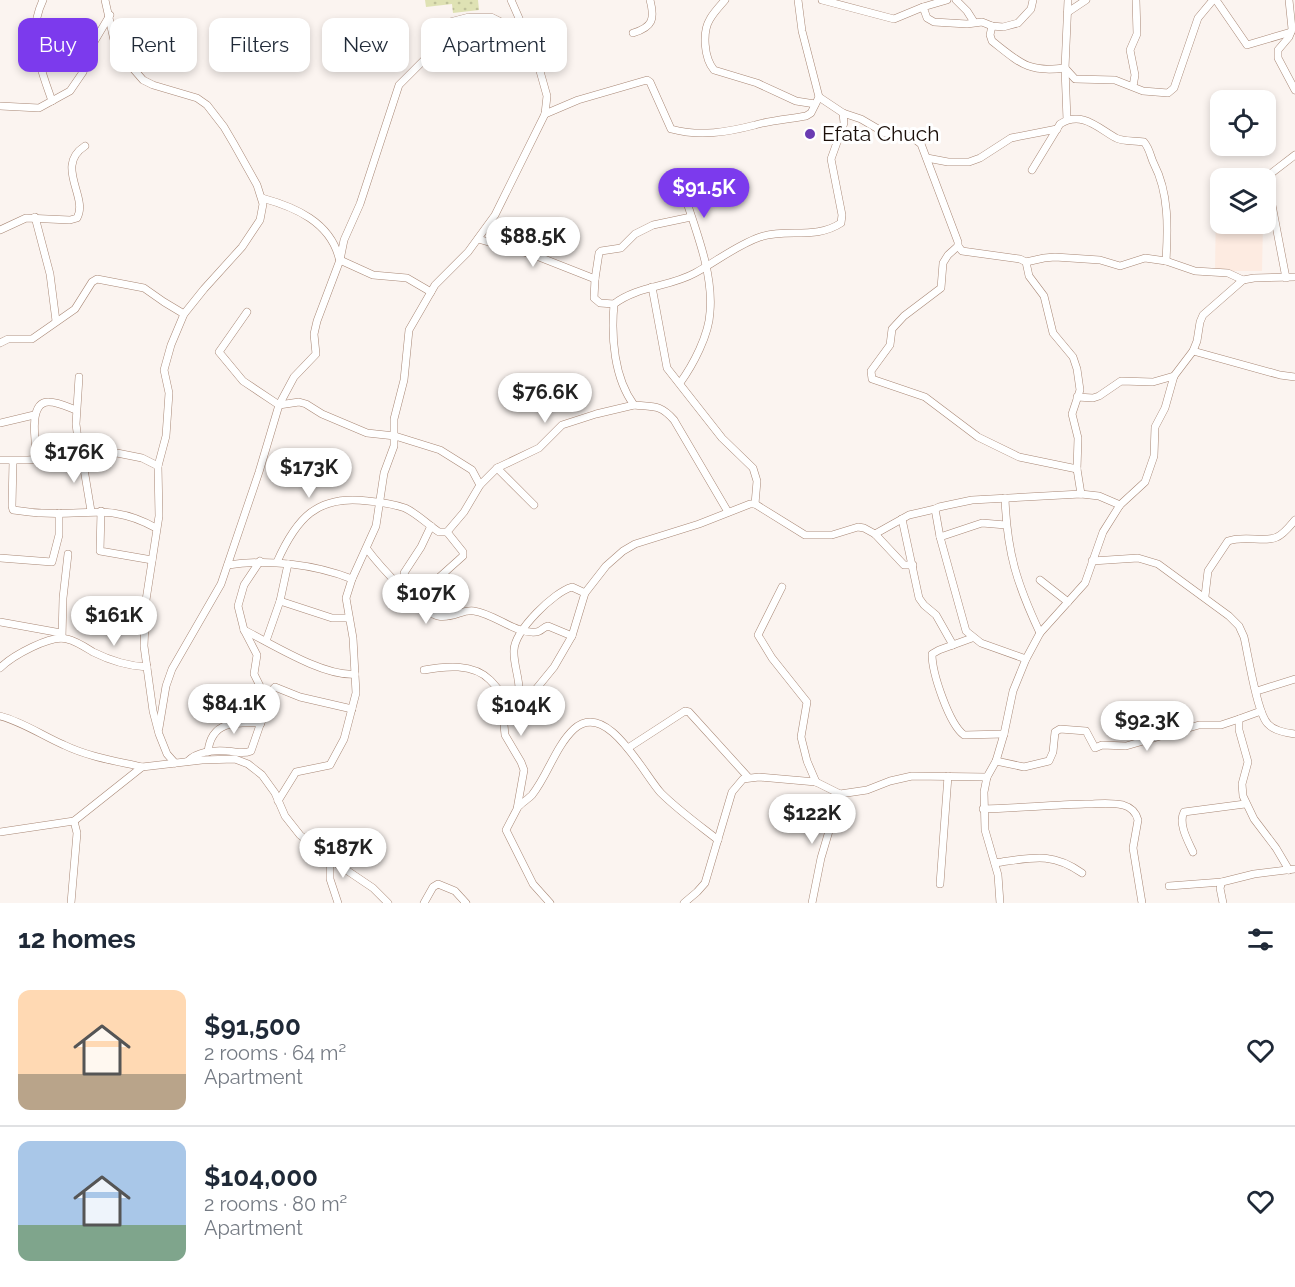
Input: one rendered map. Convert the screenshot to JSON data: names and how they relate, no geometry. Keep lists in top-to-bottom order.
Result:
{
  "places": ["Efata Chuch"],
  "page": {
    "chip": [
      "Buy",
      "Rent",
      "Filters",
      "New",
      "Apartment"
    ],
    "price": [
      "$91.5K",
      "$88.5K",
      "$76.6K",
      "$176K",
      "$173K",
      "$107K",
      "$161K",
      "$84.1K",
      "$104K",
      "$92.3K",
      "$122K",
      "$187K"
    ],
    "heading": "12 homes",
    "list": [
      {
        "name": "$91,500",
        "note": "2 rooms · 64 m² · Apartment"
      },
      {
        "name": "$104,000",
        "note": "2 rooms · 80 m² · Apartment"
      }
    ]
  }
}
